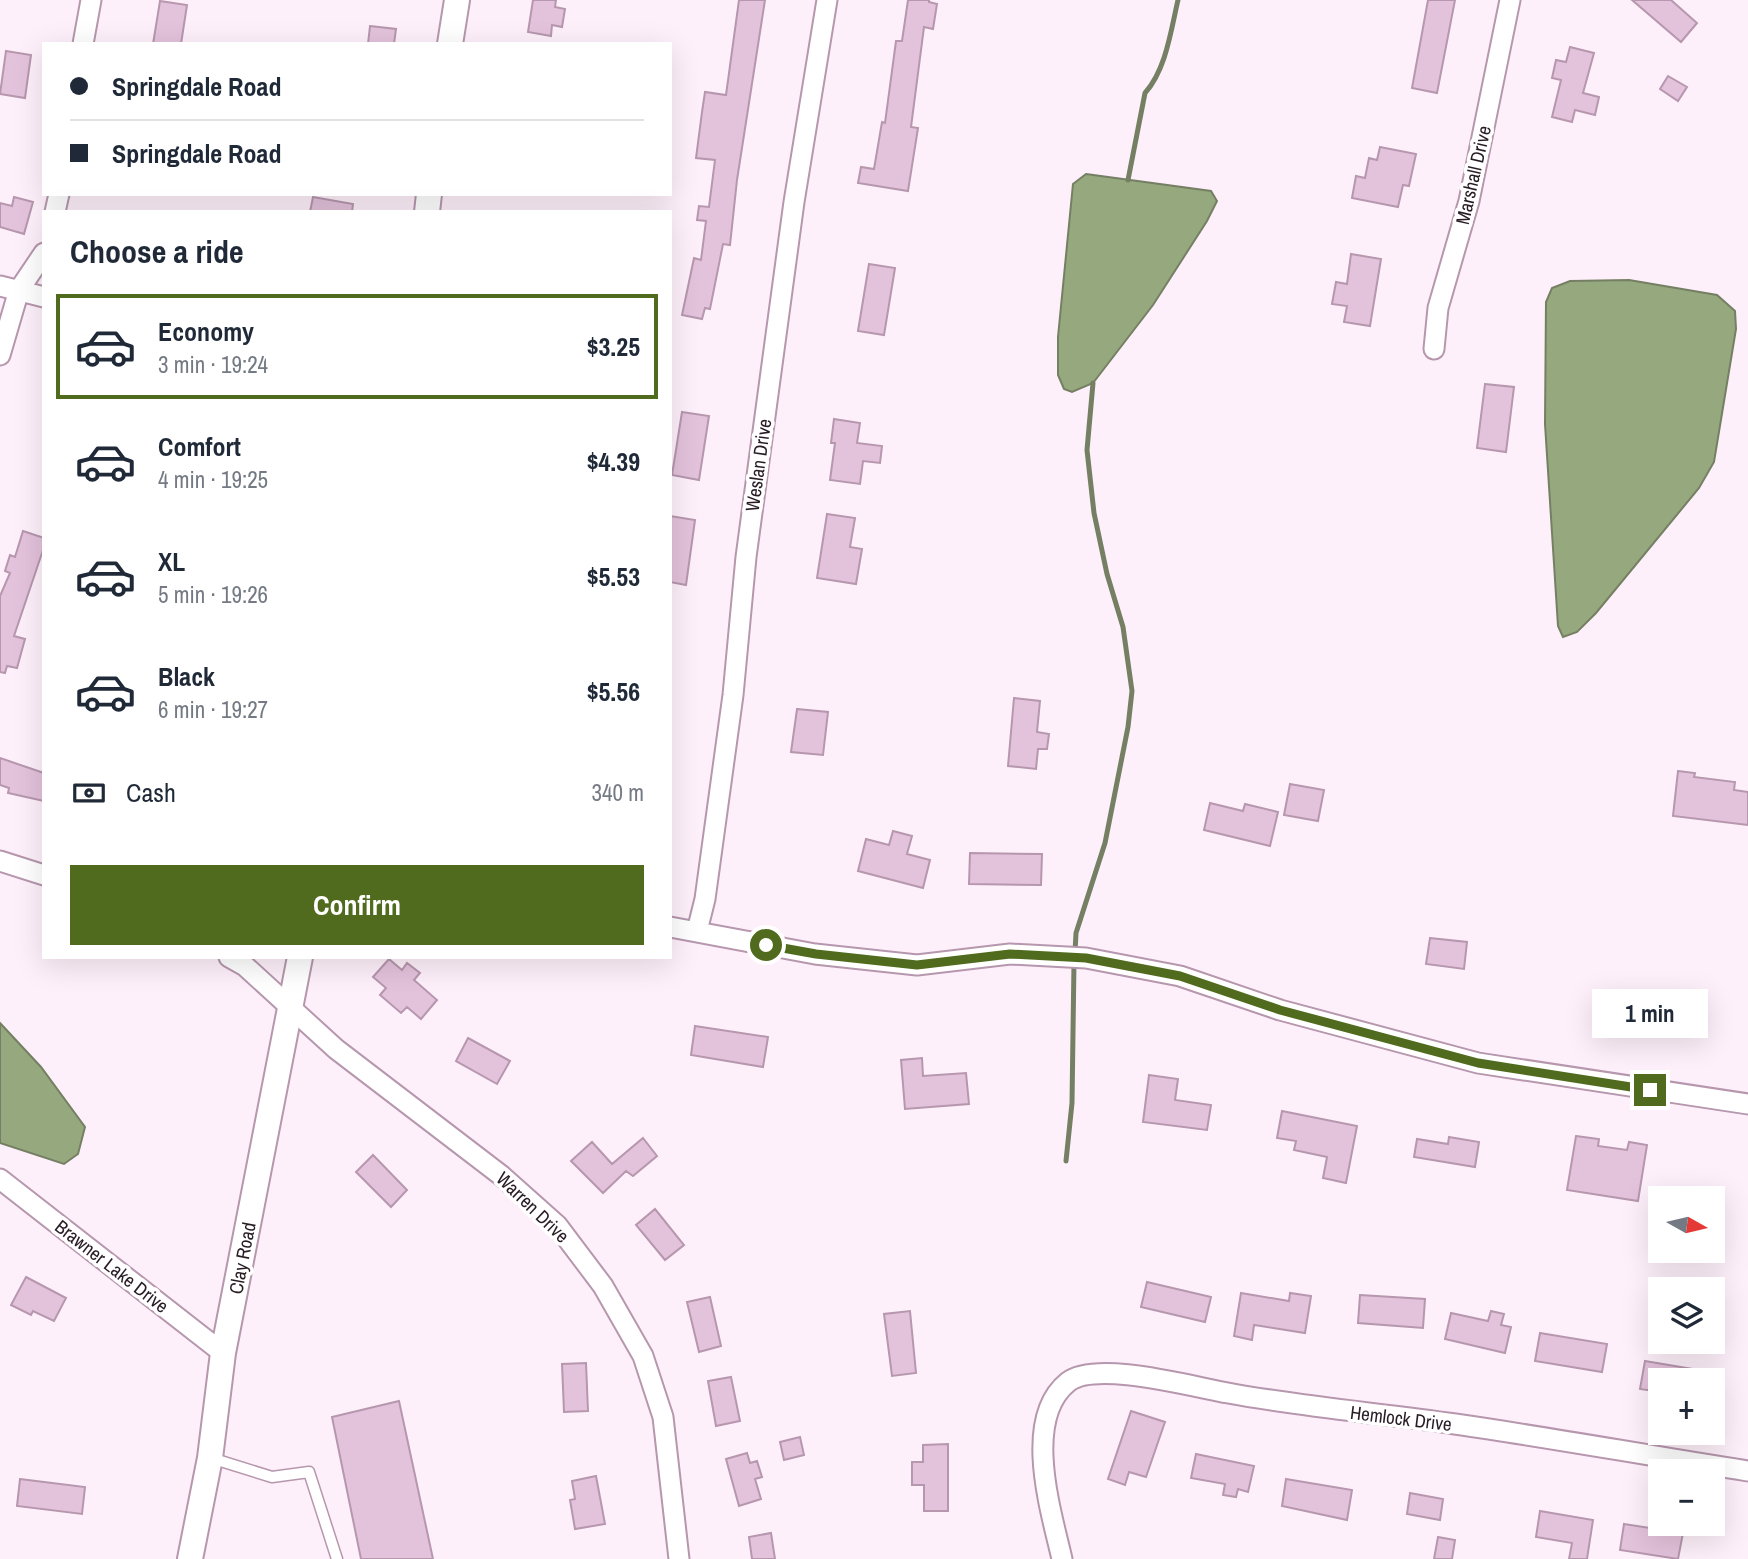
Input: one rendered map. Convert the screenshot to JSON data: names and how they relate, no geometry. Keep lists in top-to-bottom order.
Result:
{
  "streets": {
    "street": [
      "Marshall Drive",
      "Weslan Drive",
      "Warren Drive",
      "Clay Road",
      "Brawner Lake Drive",
      "Hemlock Drive"
    ]
  },
  "crossings": [
    ["Warren Drive", "Clay Road"],
    ["Clay Road", "Brawner Lake Drive"]
  ],
  "north": "right",
  "page": {
    "banner": ["Springdale Road", "Springdale Road"],
    "heading": "Choose a ride",
    "list": [
      {
        "name": "Economy",
        "note": "3 min · 19:24",
        "value": "$3.25"
      },
      {
        "name": "Comfort",
        "note": "4 min · 19:25",
        "value": "$4.39"
      },
      {
        "name": "XL",
        "note": "5 min · 19:26",
        "value": "$5.53"
      },
      {
        "name": "Black",
        "note": "6 min · 19:27",
        "value": "$5.56"
      }
    ],
    "pay": ["Cash", "340 m"],
    "buttons": "Confirm",
    "bubble": "1 min",
    "map_buttons": ["+", "−"]
  }
}
